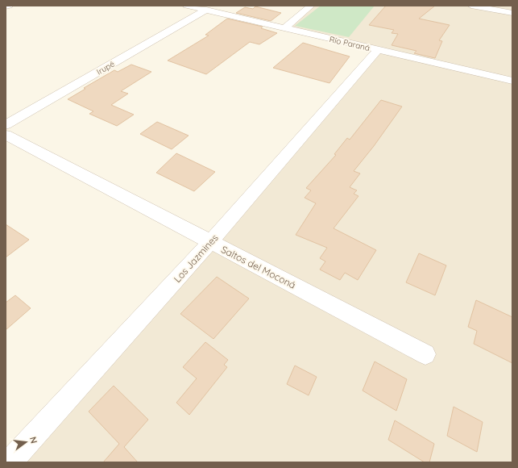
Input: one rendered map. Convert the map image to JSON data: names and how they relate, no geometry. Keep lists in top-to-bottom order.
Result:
{
  "streets": {
    "street": [
      "Río Paraná",
      "Irupé",
      "Los Jazmines",
      "Saltos del Moconá"
    ]
  },
  "crossings": [
    ["Río Paraná", "Irupé"],
    ["Río Paraná", "Los Jazmines"],
    ["Los Jazmines", "Saltos del Moconá"]
  ],
  "north": "right"
}
